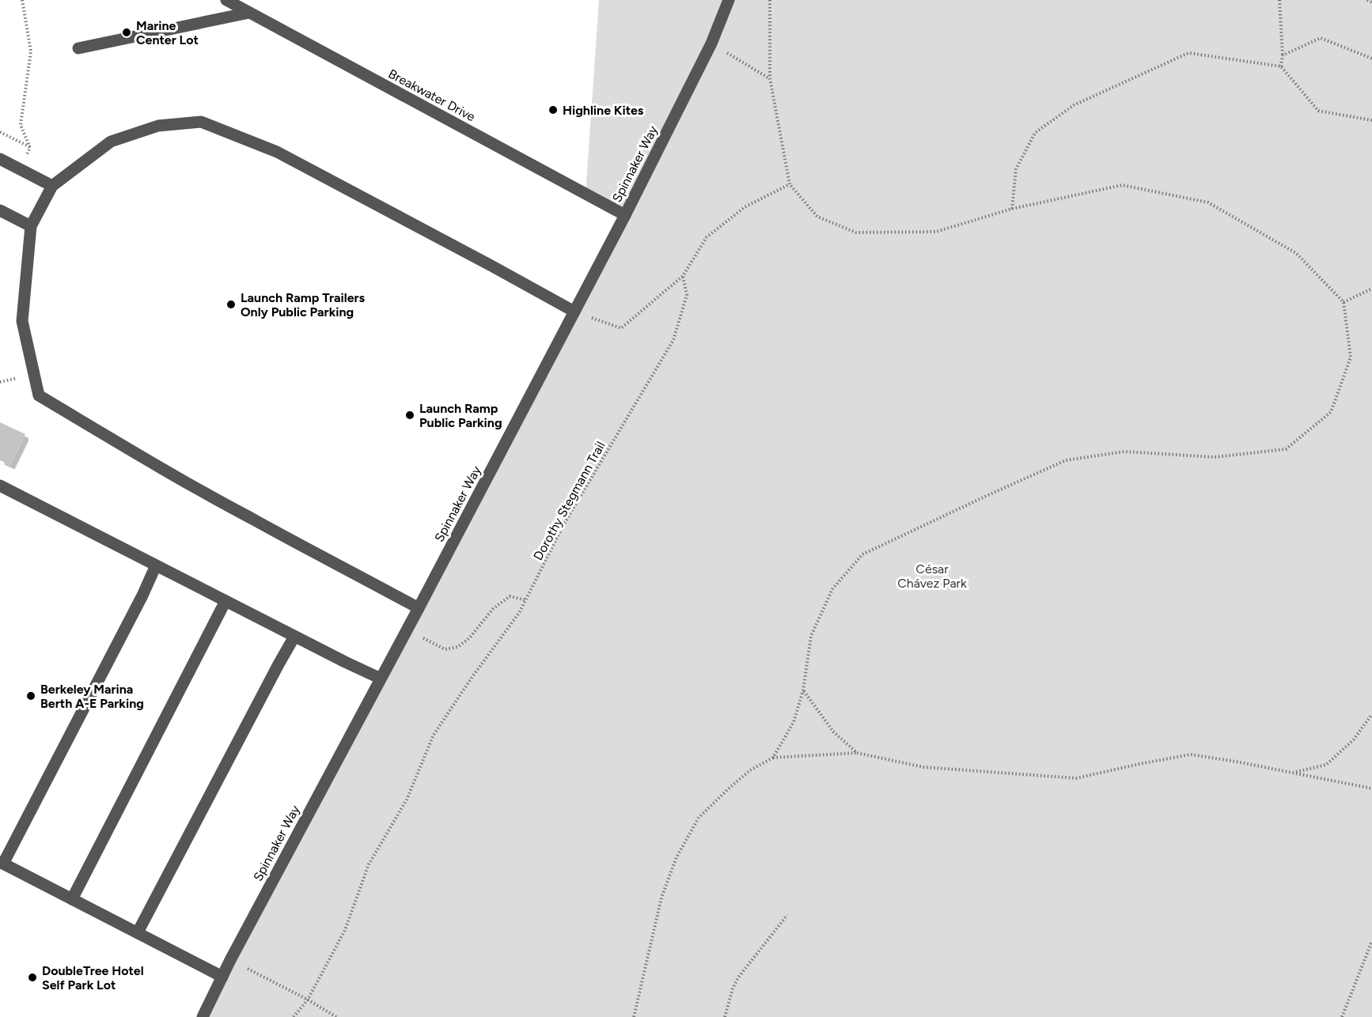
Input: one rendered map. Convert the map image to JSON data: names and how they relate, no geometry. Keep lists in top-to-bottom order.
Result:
{
  "streets": {
    "street": ["Breakwater Drive", "Spinnaker Way"],
    "path": ["Dorothy Stegmann Trail"]
  },
  "crossings": [
    ["Breakwater Drive", "Spinnaker Way"]
  ],
  "parks": ["César Chávez Park"],
  "places": [
    "Marine Center Lot",
    "Highline Kites",
    "Launch Ramp Trailers Only Public Parking",
    "Launch Ramp Public Parking",
    "Berkeley Marina Berth A-E Parking",
    "DoubleTree Hotel Self Park Lot"
  ]
}
